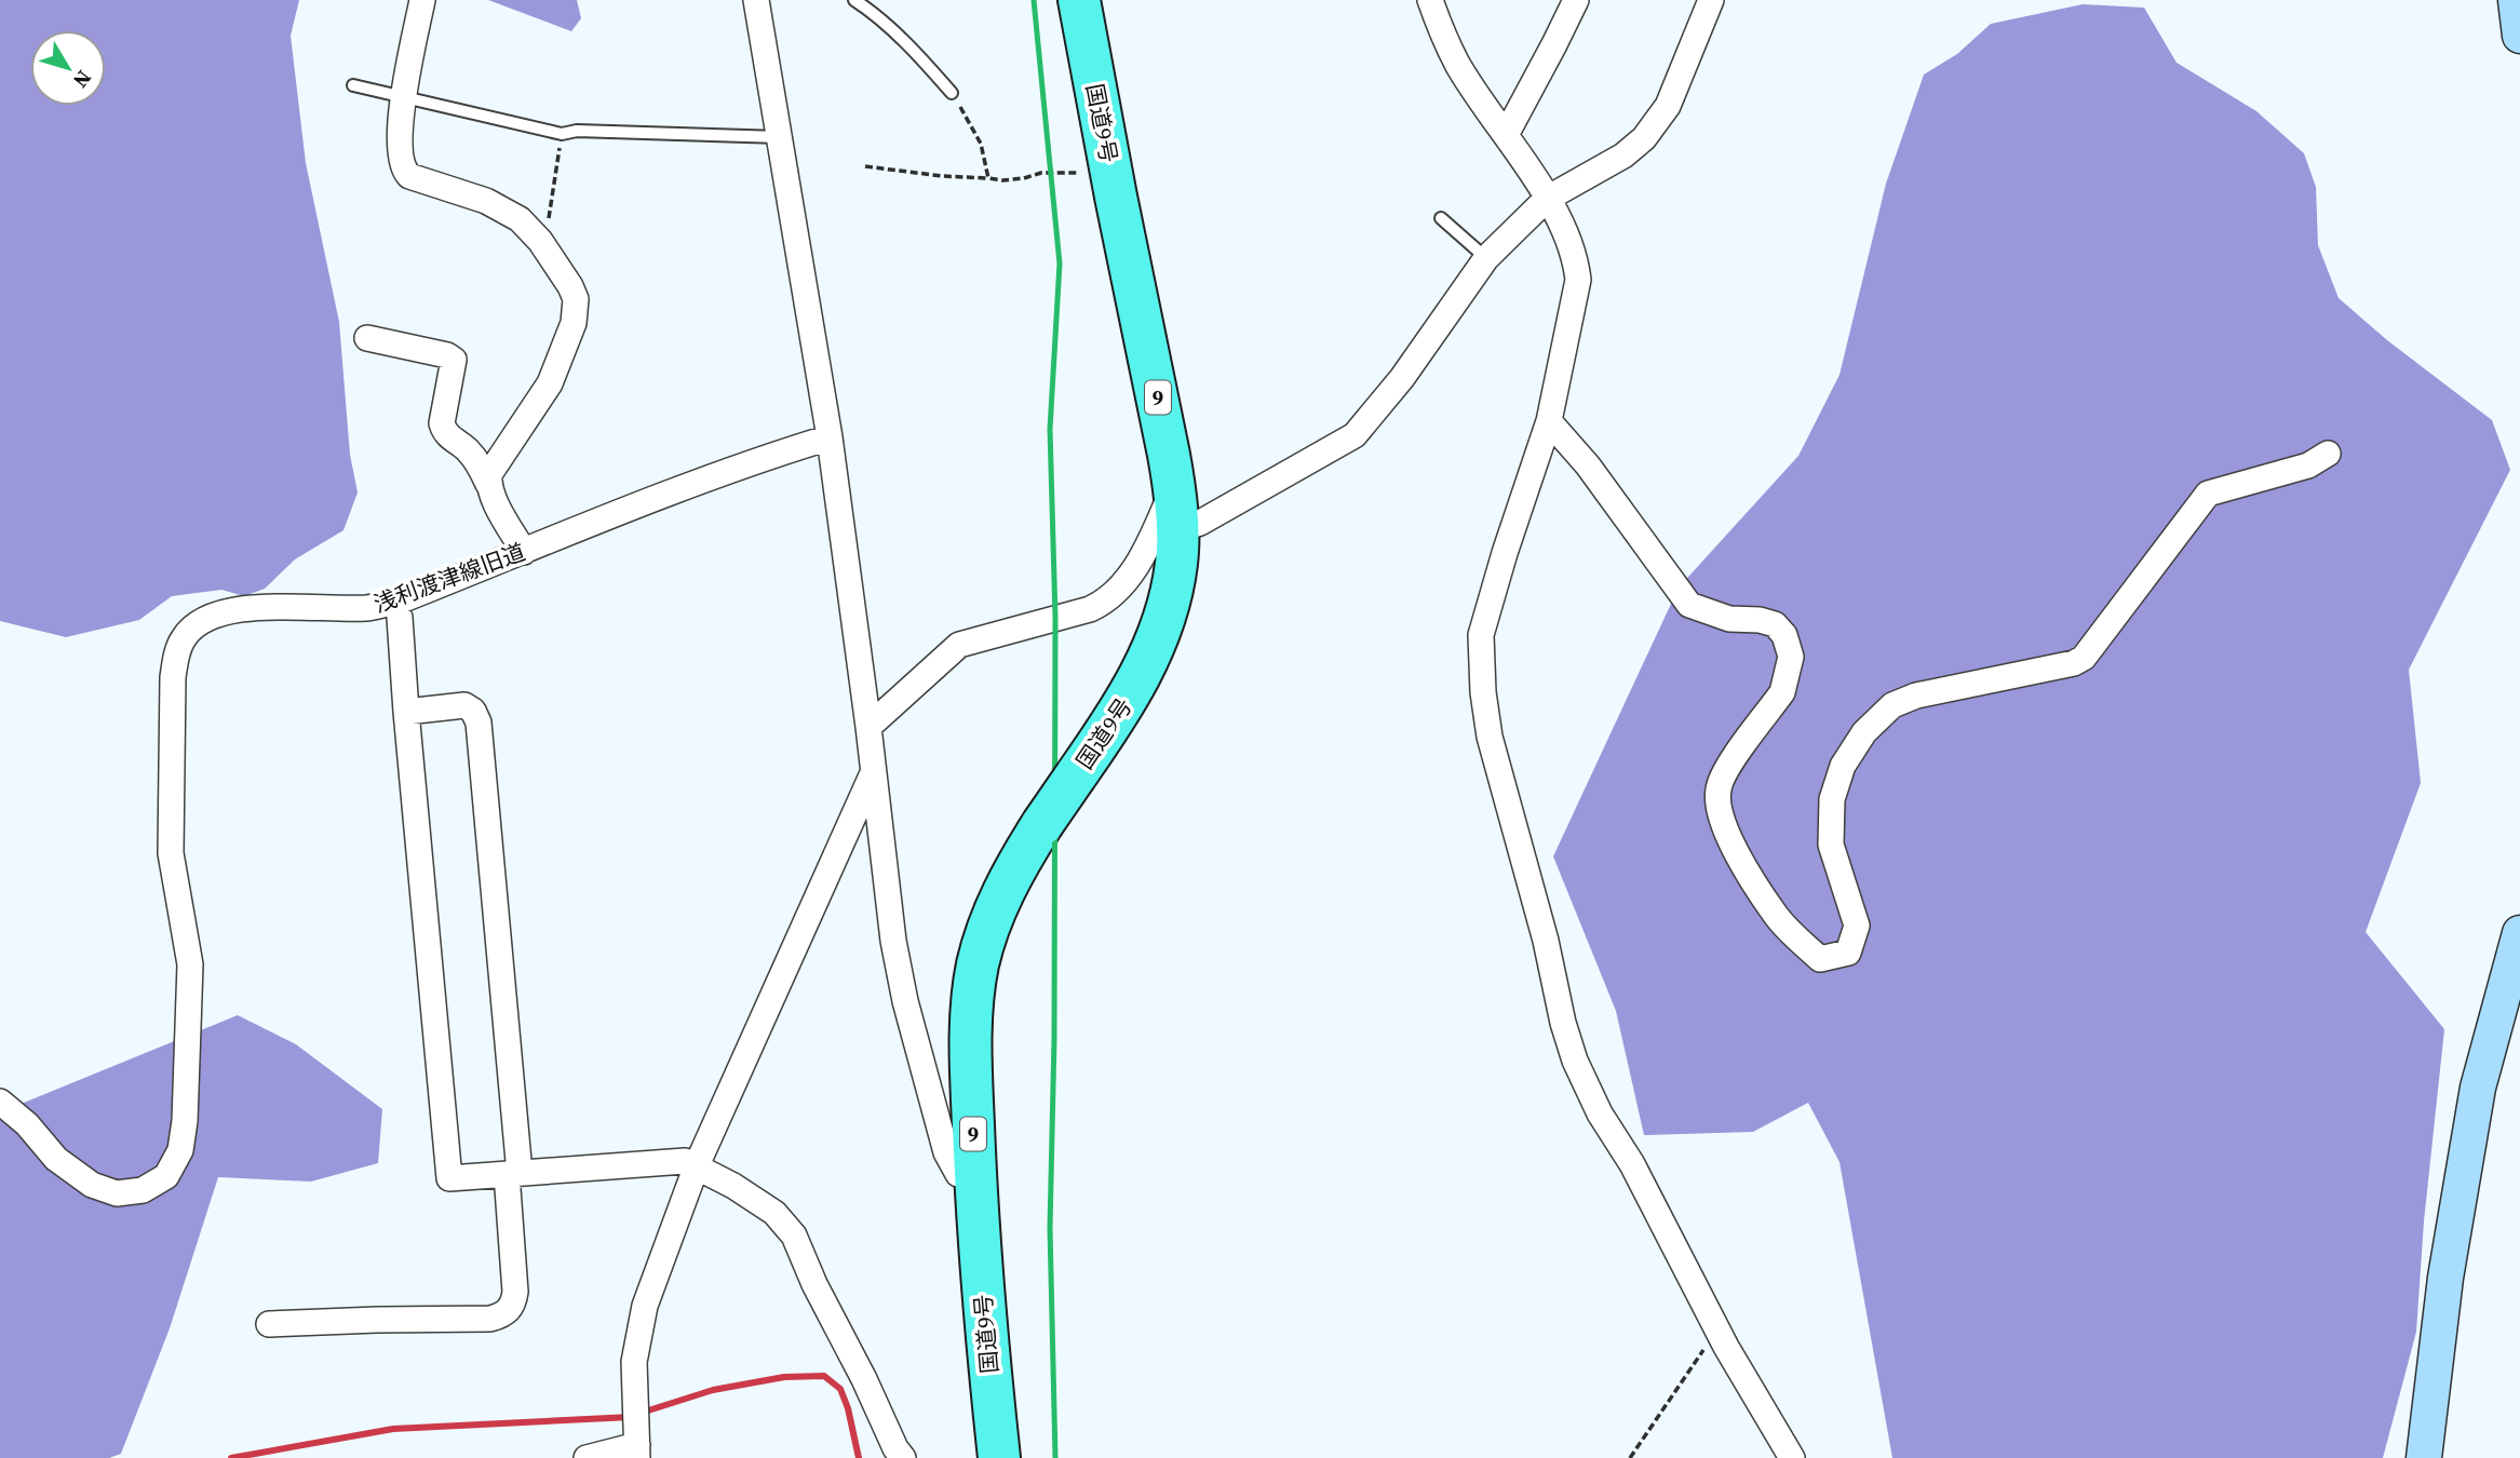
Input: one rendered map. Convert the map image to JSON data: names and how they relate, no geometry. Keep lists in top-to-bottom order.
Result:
{
  "streets": {
    "highway": ["国道9号", "9"],
    "street": ["浅利渡津線旧道"]
  },
  "north": "bottom right"
}
